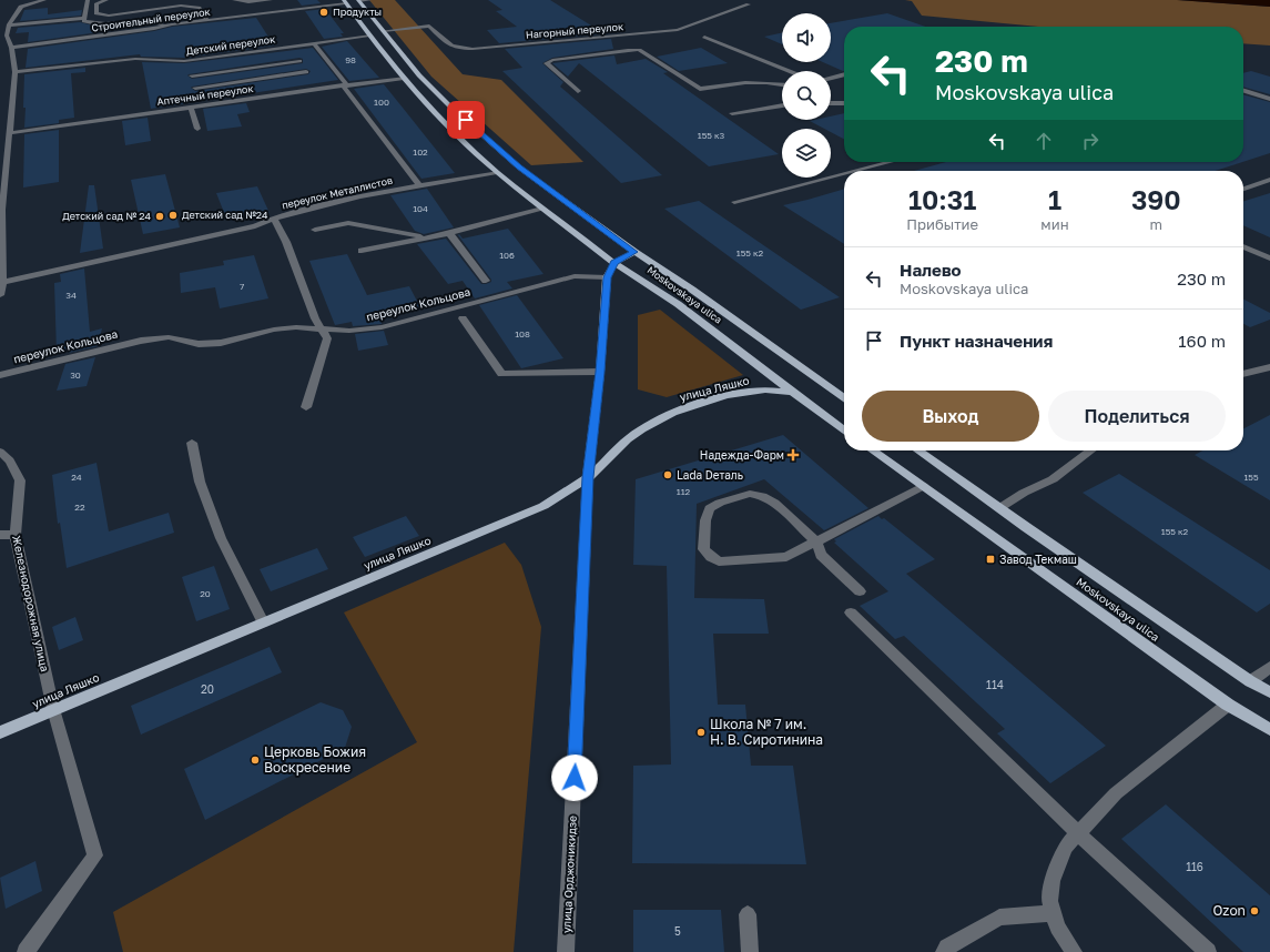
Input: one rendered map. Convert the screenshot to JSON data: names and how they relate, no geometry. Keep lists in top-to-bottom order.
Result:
{
  "streets": {
    "main road": ["Moskovskaya ulica", "улица Ляшко", "улица Орджоникидзе"],
    "street": [
      "Строительный переулок",
      "Нагорный переулок",
      "Детский переулок",
      "Аптечный переулок",
      "переулок Металлистов",
      "переулок Кольцова",
      "Железнодорожная улица"
    ]
  },
  "crossings": [
    ["Строительный переулок", "Moskovskaya ulica"],
    ["Нагорный переулок", "Moskovskaya ulica"],
    ["Детский переулок", "Moskovskaya ulica"],
    ["Аптечный переулок", "Moskovskaya ulica"],
    ["переулок Металлистов", "Moskovskaya ulica"],
    ["Moskovskaya ulica", "улица Ляшко"],
    ["Moskovskaya ulica", "улица Орджоникидзе"],
    ["переулок Кольцова", "улица Орджоникидзе"],
    ["улица Ляшко", "Железнодорожная улица"],
    ["улица Ляшко", "улица Орджоникидзе"]
  ],
  "places": {
    "other": [
      "Продукты",
      "Детский сад №24",
      "Детский сад № 24",
      "Lada Dеталь",
      "Школа № 7 им. Н. В. Сиротинина",
      "Церковь Божия Воскресение",
      "Ozon"
    ],
    "health": ["Надежда-Фарм"],
    "transit": ["Завод Текмаш"]
  },
  "house_numbers": [
    "98",
    "100",
    "155 к3",
    "102",
    "104",
    "155 к2",
    "106",
    "7",
    "34",
    "108",
    "30",
    "24",
    "155",
    "112",
    "22",
    "155 к2",
    "20",
    "114",
    "20",
    "116",
    "5"
  ],
  "page": {
    "turn": ["230 m", "Moskovskaya ulica"],
    "eta": [
      "10:31",
      "Прибытие",
      "1",
      "мин",
      "390",
      "m"
    ],
    "list": [
      {
        "name": "Налево",
        "note": "Moskovskaya ulica",
        "value": "230 m"
      },
      {
        "name": "Пункт назначения",
        "value": "160 m"
      }
    ],
    "buttons": ["Выход", "Поделиться"]
  }
}
